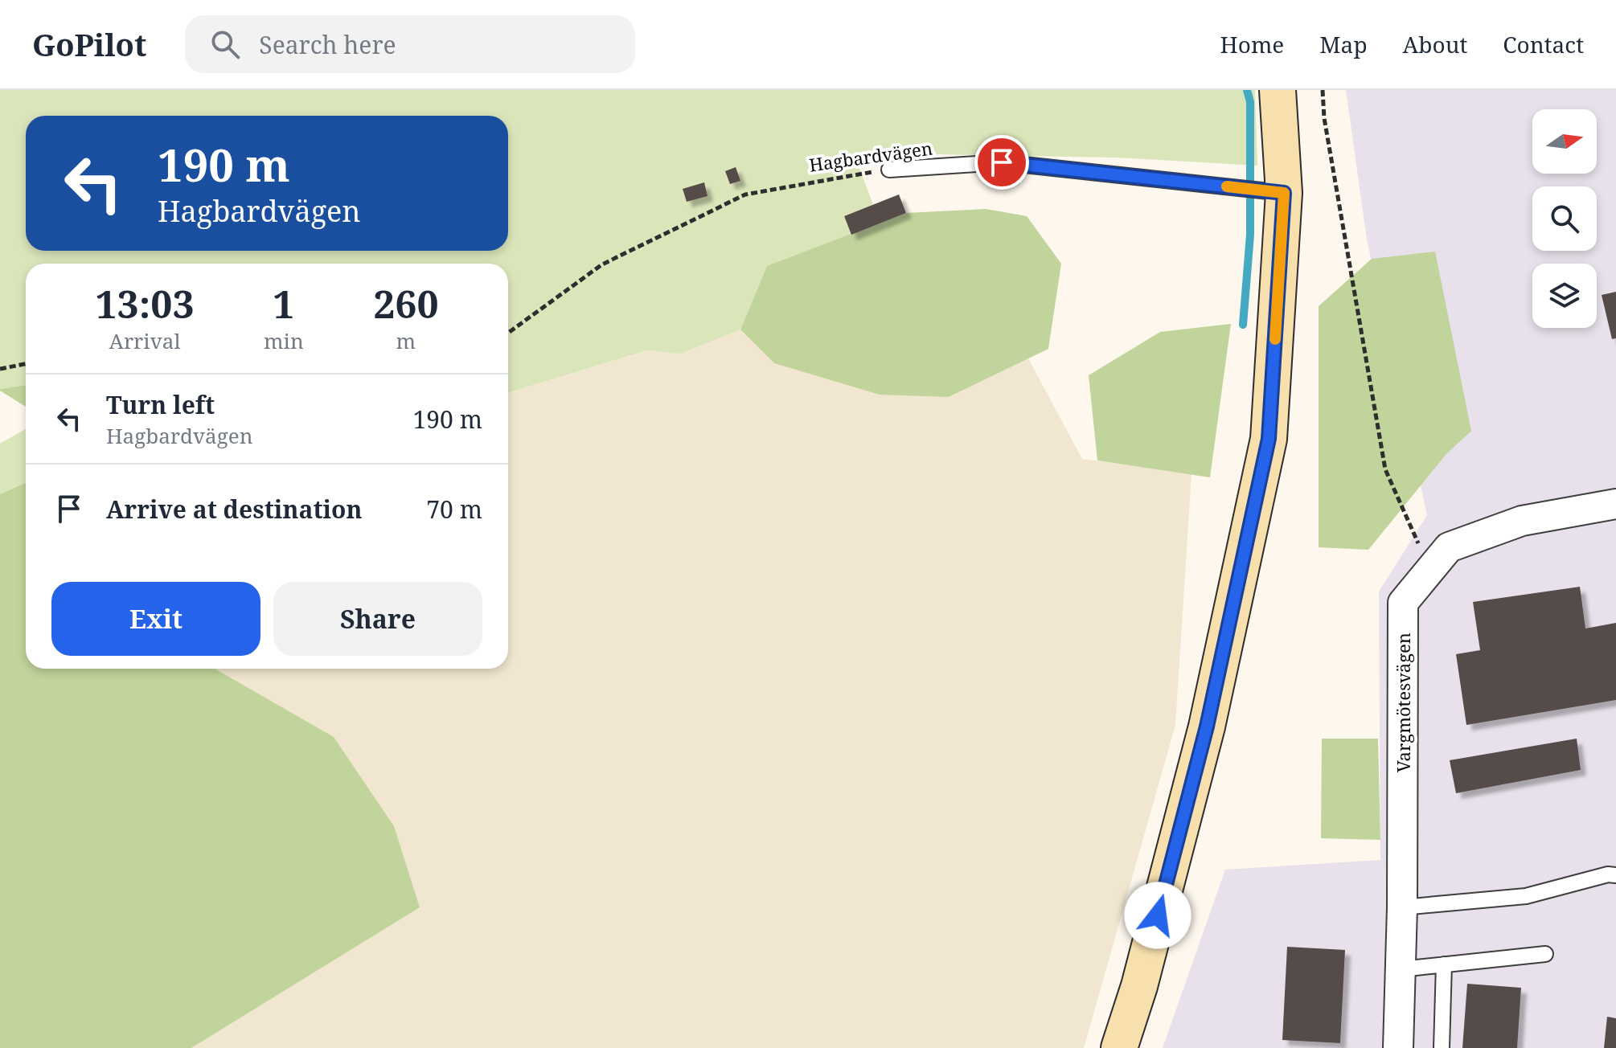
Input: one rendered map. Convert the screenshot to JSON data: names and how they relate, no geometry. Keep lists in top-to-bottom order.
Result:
{
  "streets": {
    "street": ["Vargmötesvägen"],
    "lane": ["Hagbardvägen"]
  },
  "north": "right",
  "page": {
    "header": "GoPilot",
    "search": "Search here",
    "nav": [
      "Home",
      "Map",
      "About",
      "Contact"
    ],
    "turn": ["190 m", "Hagbardvägen"],
    "eta": [
      "13:03",
      "Arrival",
      "1",
      "min",
      "260",
      "m"
    ],
    "list": [
      {
        "name": "Turn left",
        "note": "Hagbardvägen",
        "value": "190 m"
      },
      {
        "name": "Arrive at destination",
        "value": "70 m"
      }
    ],
    "buttons": ["Exit", "Share"]
  }
}
